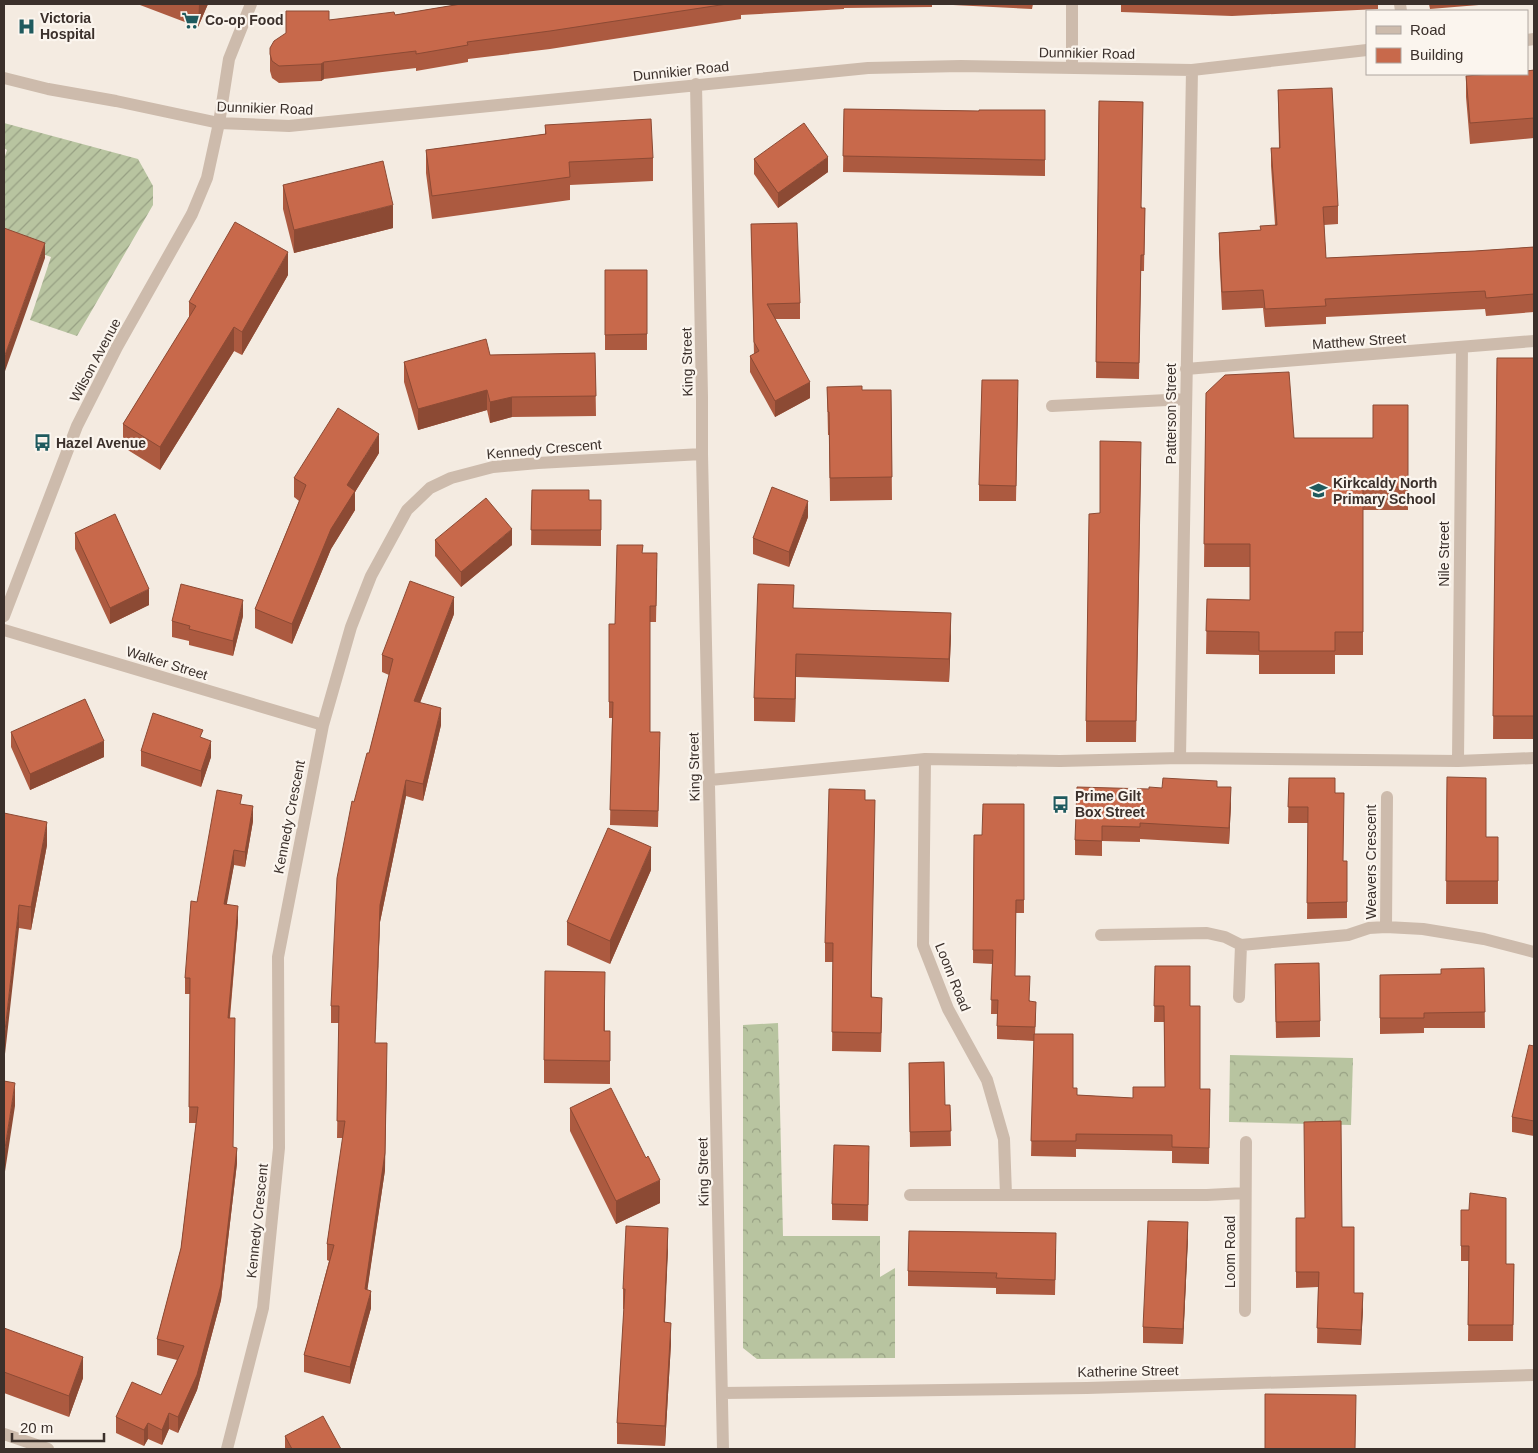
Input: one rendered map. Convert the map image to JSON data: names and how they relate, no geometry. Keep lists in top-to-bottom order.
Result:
{
  "streets": {
    "street": [
      "Dunnikier Road",
      "Matthew Street",
      "Wilson Avenue",
      "King Street",
      "Patterson Street",
      "Kennedy Crescent",
      "Nile Street",
      "Walker Street",
      "Weavers Crescent",
      "Loom Road",
      "Katherine Street"
    ]
  },
  "crossings": [
    ["Dunnikier Road", "Wilson Avenue"],
    ["Dunnikier Road", "King Street"],
    ["Dunnikier Road", "Patterson Street"],
    ["Matthew Street", "Patterson Street"],
    ["Matthew Street", "Nile Street"],
    ["King Street", "Kennedy Crescent"],
    ["King Street", "Katherine Street"],
    ["Kennedy Crescent", "Walker Street"]
  ],
  "places": {
    "supermarket": ["Co-op Food"],
    "hospital": ["Victoria Hospital"],
    "bus stop": ["Hazel Avenue", "Prime Gilt Box Street"],
    "school or university": ["Kirkcaldy North Primary School"]
  },
  "legend": ["Road", "Building"],
  "scale_bar": "20 m"
}
